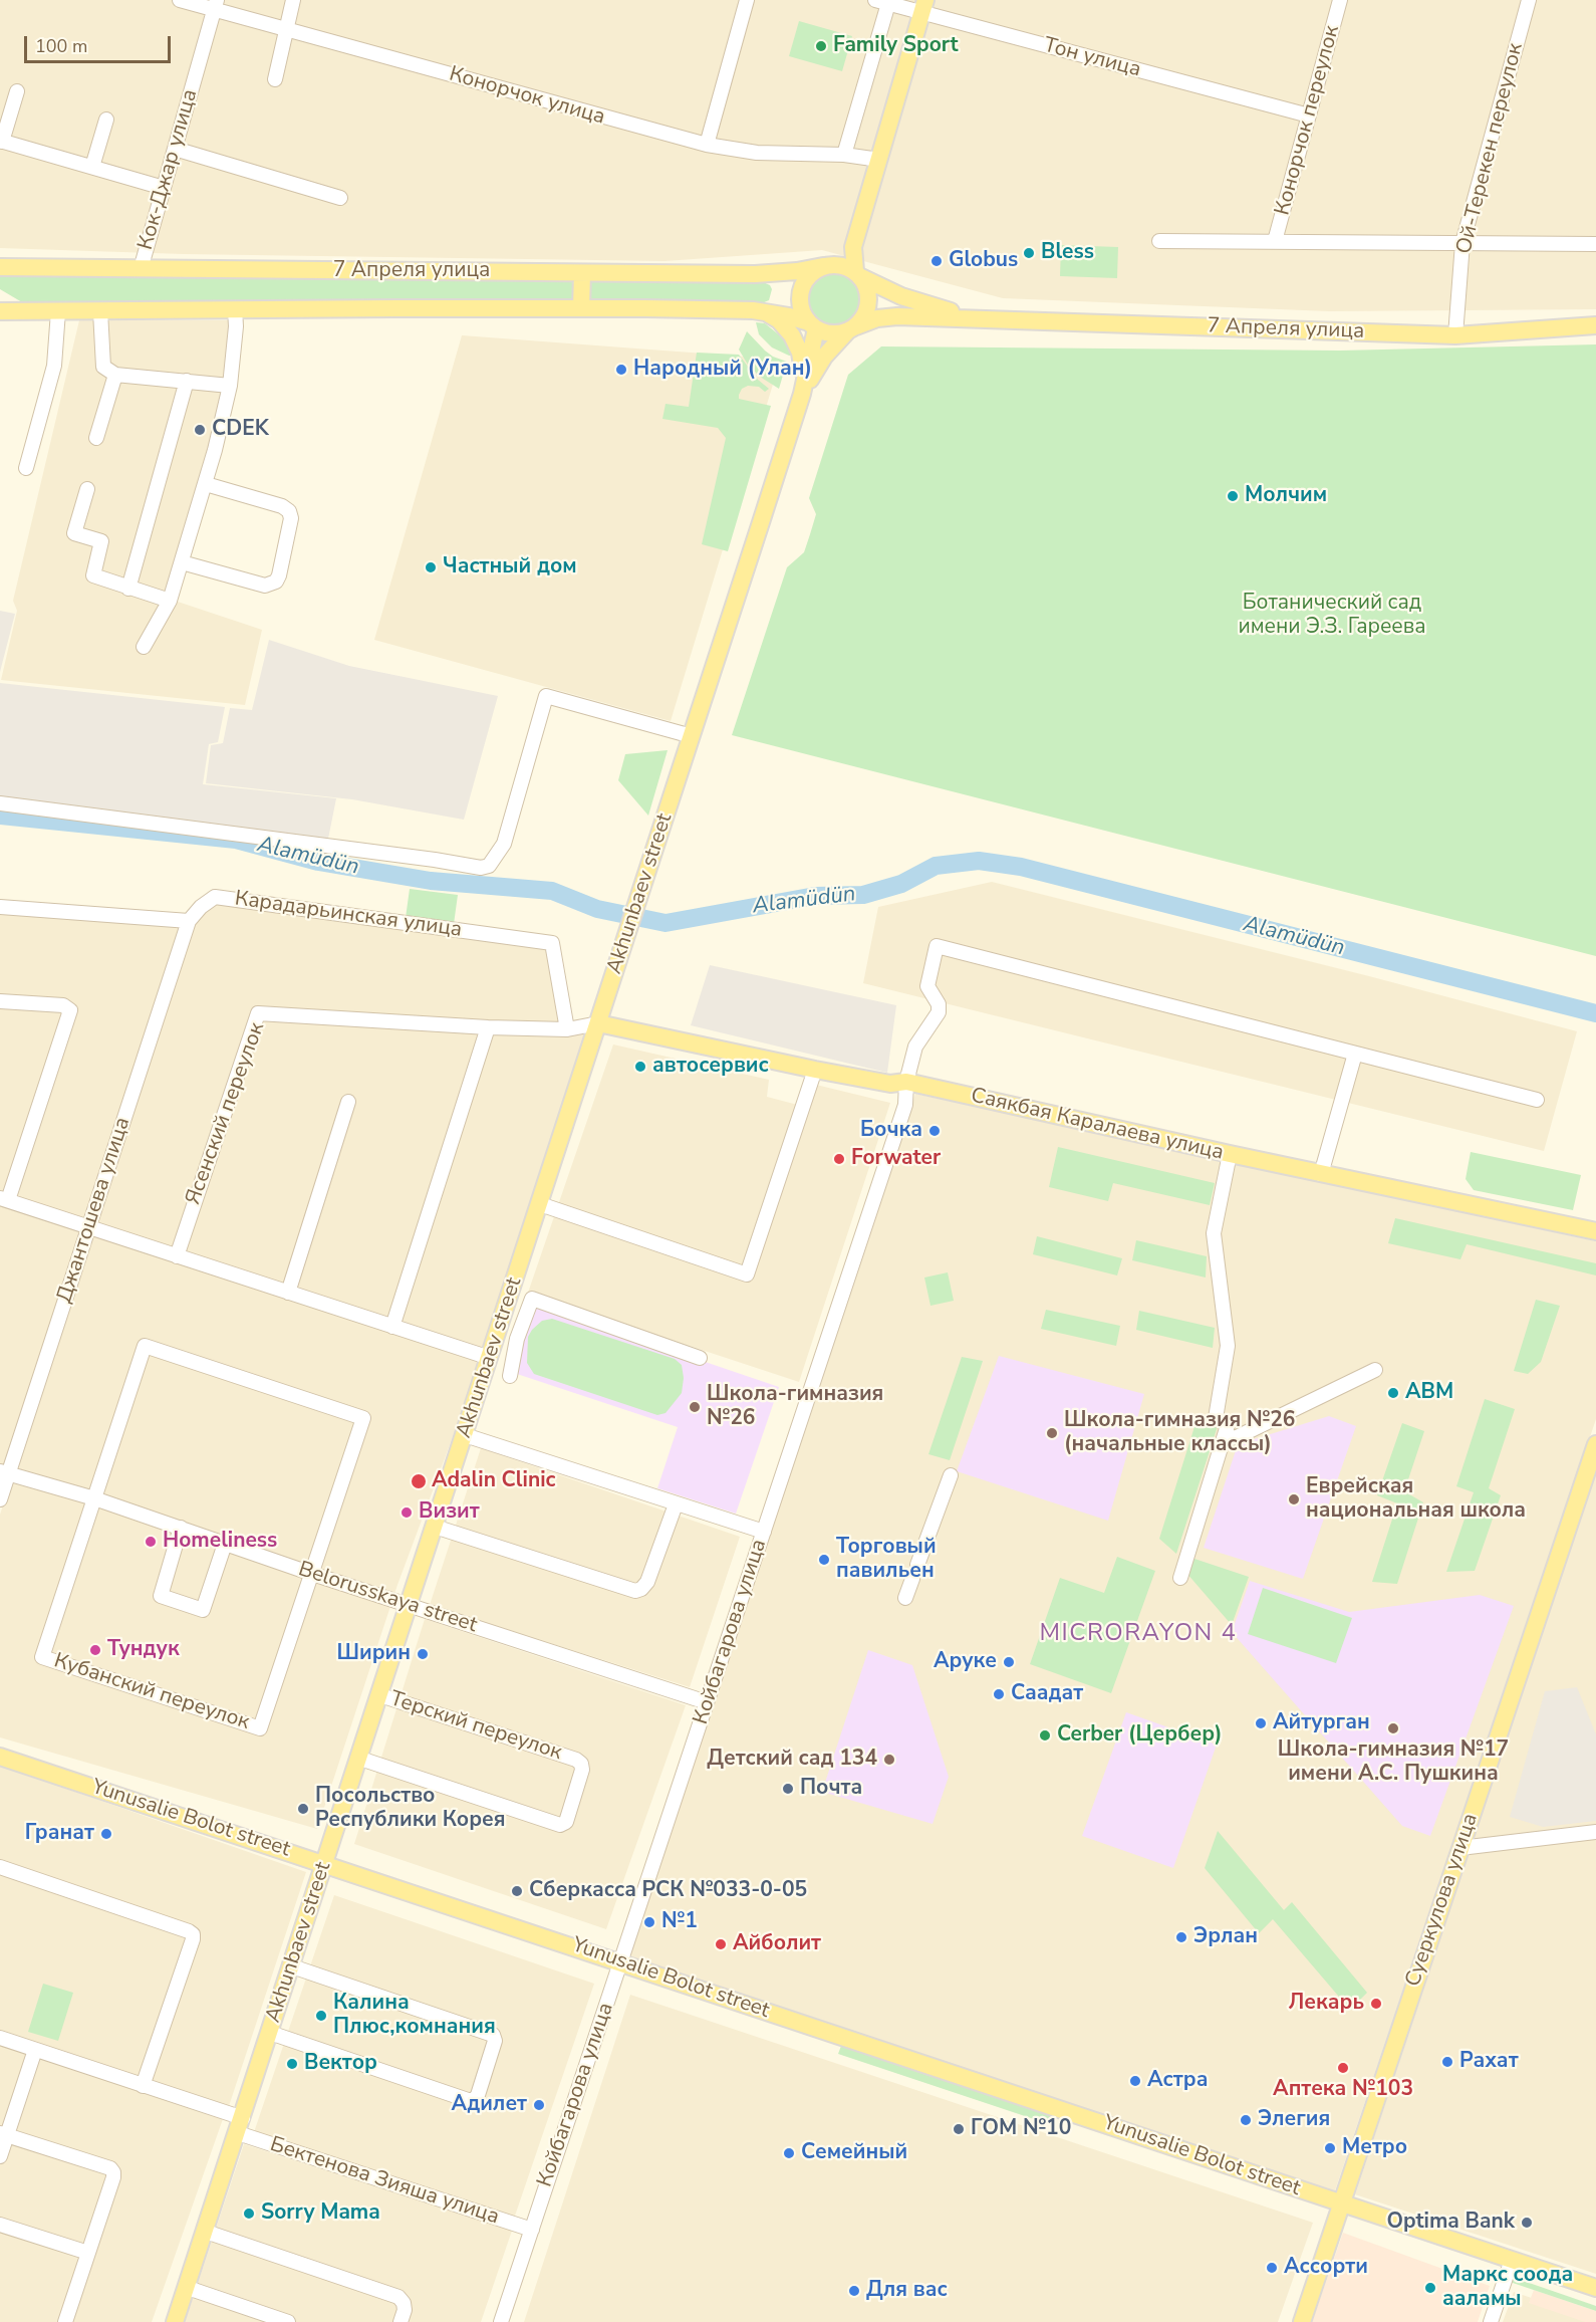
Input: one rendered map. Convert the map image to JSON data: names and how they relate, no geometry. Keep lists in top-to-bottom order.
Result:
{
  "streets": {
    "main road": [
      "7 Апреля улица",
      "Akhunbaev street",
      "Саякбая Каралаева улица",
      "Yunusalie Bolot street",
      "Суеркулова улица"
    ],
    "street": [
      "Тон улица",
      "Конорчок улица",
      "Конорчок переулок",
      "Ой-Терекен переулок",
      "Кок-Джар улица",
      "Карадарьинская улица",
      "Ясенский переулок",
      "Джантошева улица",
      "Belorusskaya street",
      "Койбагарова улица",
      "Кубанский переулок",
      "Терский переулок",
      "Бектенова Зияша улица"
    ]
  },
  "crossings": [
    ["Тон улица", "Конорчок переулок"],
    ["Конорчок улица", "Кок-Джар улица"],
    ["Ой-Терекен переулок", "7 Апреля улица"],
    ["Кок-Джар улица", "7 Апреля улица"],
    ["Akhunbaev street", "Саякбая Каралаева улица"],
    ["Akhunbaev street", "Belorusskaya street"],
    ["Akhunbaev street", "Терский переулок"],
    ["Akhunbaev street", "Yunusalie Bolot street"],
    ["Akhunbaev street", "Бектенова Зияша улица"],
    ["Карадарьинская улица", "Ясенский переулок"],
    ["Карадарьинская улица", "Джантошева улица"],
    ["Саякбая Каралаева улица", "Койбагарова улица"],
    ["Джантошева улица", "Belorusskaya street"],
    ["Belorusskaya street", "Койбагарова улица"],
    ["Belorusskaya street", "Кубанский переулок"],
    ["Койбагарова улица", "Yunusalie Bolot street"],
    ["Койбагарова улица", "Бектенова Зияша улица"],
    ["Yunusalie Bolot street", "Суеркулова улица"]
  ],
  "districts": ["MICRORAYON 4"],
  "water": ["Alamüdün"],
  "parks": ["Ботанический сад имени Э.З. Гареева"],
  "places": [
    "Family Sport",
    "Bless",
    "Globus",
    "Народный (Улан)",
    "CDEK",
    "Молчим",
    "Частный дом",
    "автосервис",
    "Бочка",
    "Forwater",
    "ABM",
    "Школа-гимназия №26",
    "Школа-гимназия №26 (начальные классы)",
    "Adalin Clinic",
    "Еврейская национальная школа",
    "Визит",
    "Homeliness",
    "Торговый павильен",
    "Тундук",
    "Ширин",
    "Аруке",
    "Саадат",
    "Айтурган",
    "Школа-гимназия №17 имени А.С. Пушкина",
    "Cerber (Цербер)",
    "Детский сад 134",
    "Почта",
    "Посольство Республики Корея",
    "Гранат",
    "Сберкасса РСК №033-0-05",
    "№1",
    "Эрлан",
    "Айболит",
    "Лекарь",
    "Калина Плюс,комнания",
    "Рахат",
    "Вектор",
    "Аптека №103",
    "Астра",
    "Адилет",
    "Элегия",
    "ГОМ №10",
    "Метро",
    "Семейный",
    "Sorry Mama",
    "Optima Bank",
    "Ассорти",
    "Маркс соода ааламы",
    "Для вас"
  ],
  "scale_bar": "100 m"
}
